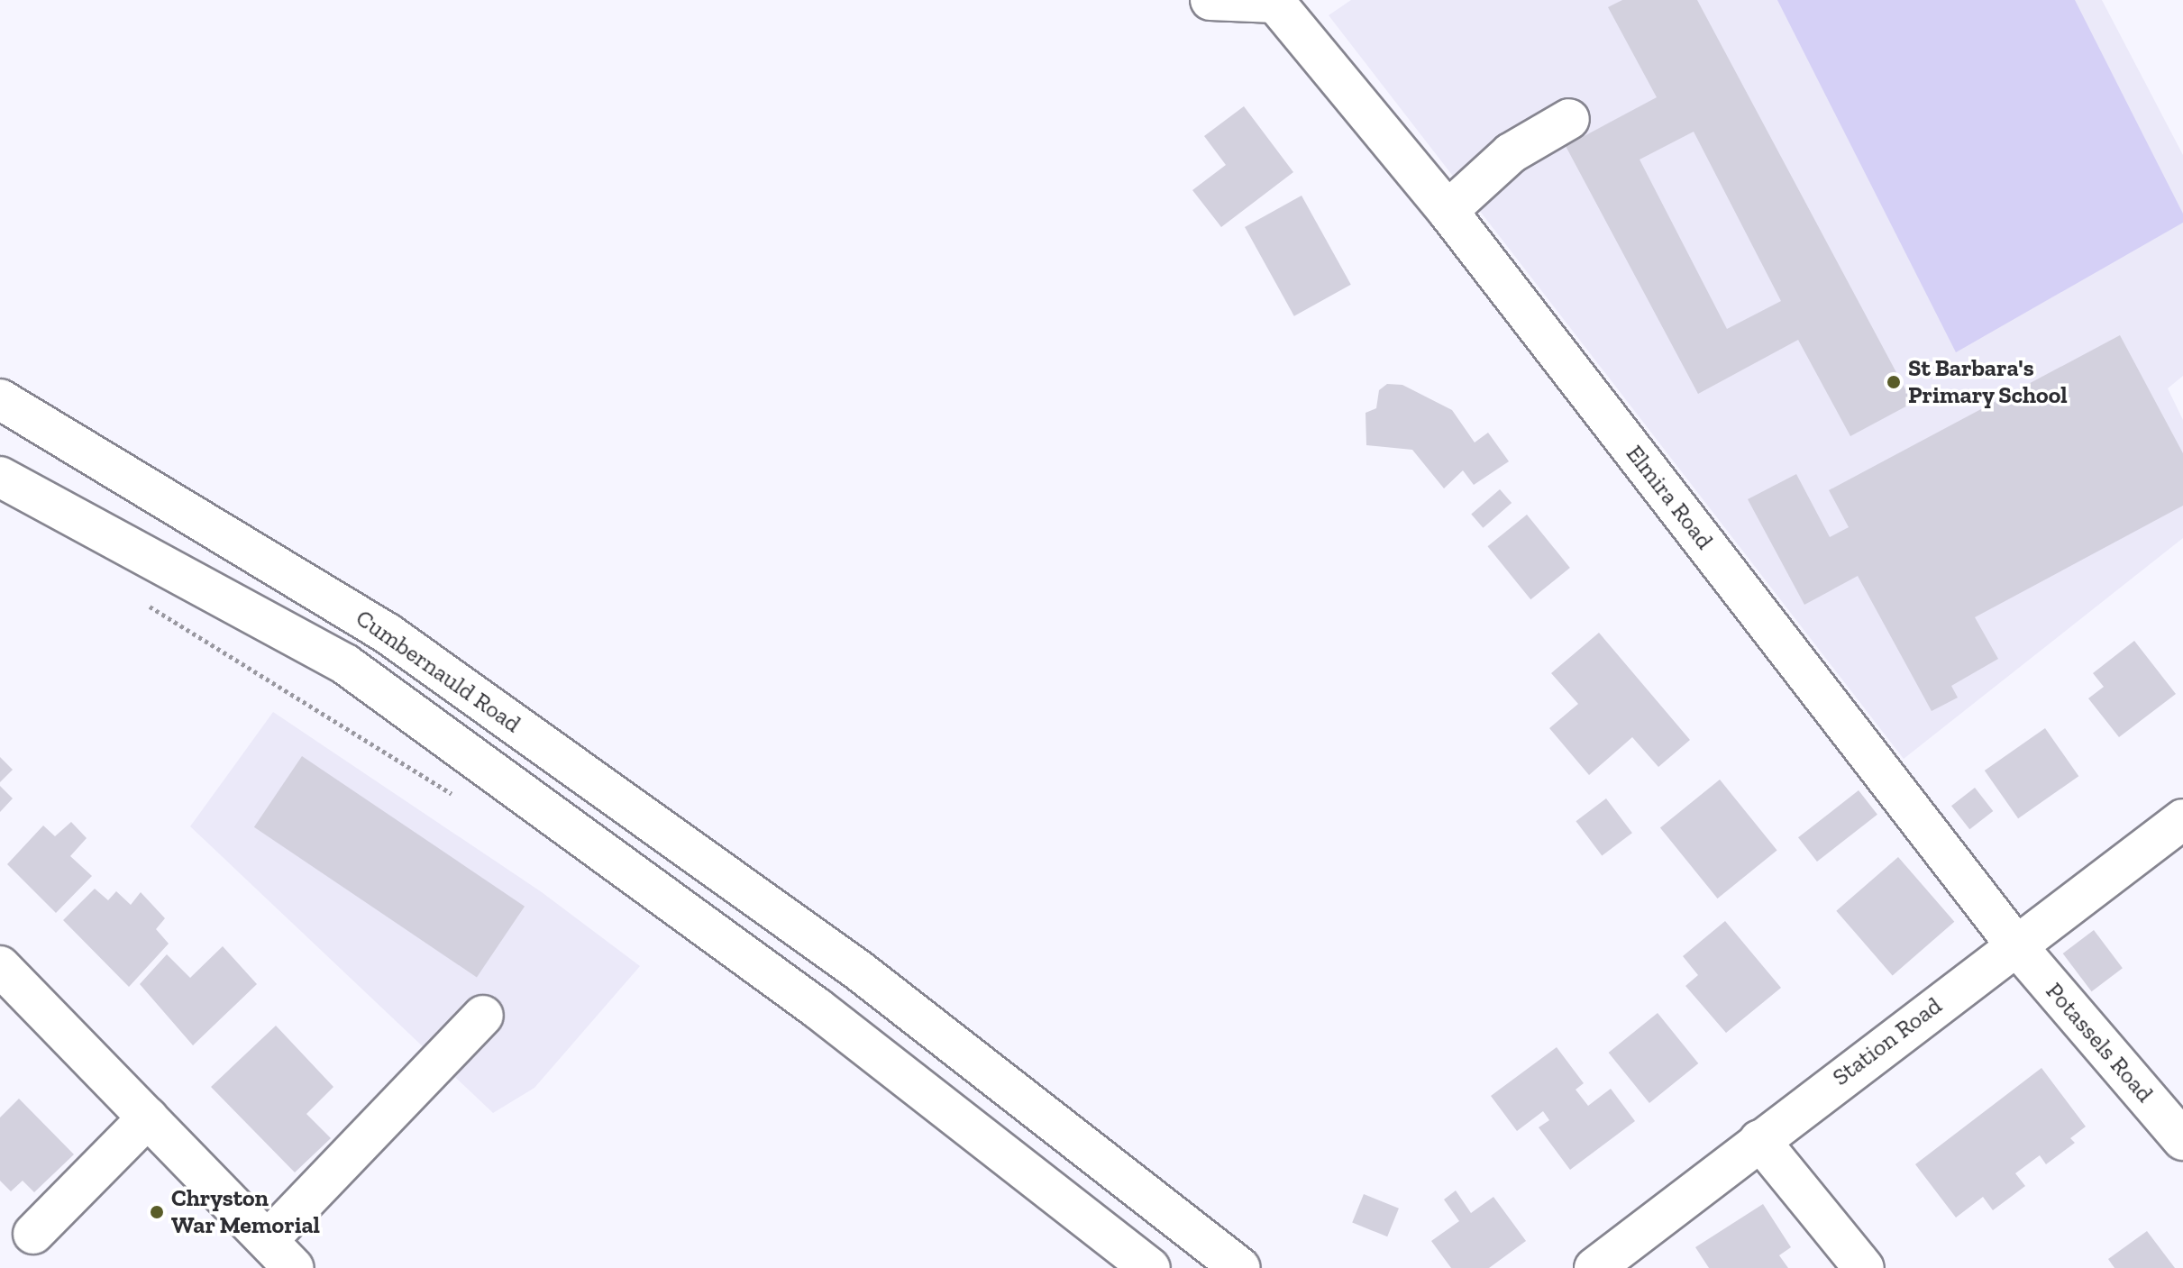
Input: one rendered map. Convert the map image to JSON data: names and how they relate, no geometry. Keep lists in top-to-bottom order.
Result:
{
  "streets": {
    "main road": [
      "Elmira Road",
      "Cumbernauld Road",
      "Station Road",
      "Potassels Road"
    ]
  },
  "crossings": [
    ["Elmira Road", "Station Road"],
    ["Elmira Road", "Potassels Road"],
    ["Station Road", "Potassels Road"]
  ],
  "places": ["St Barbara's Primary School", "Chryston War Memorial"]
}
